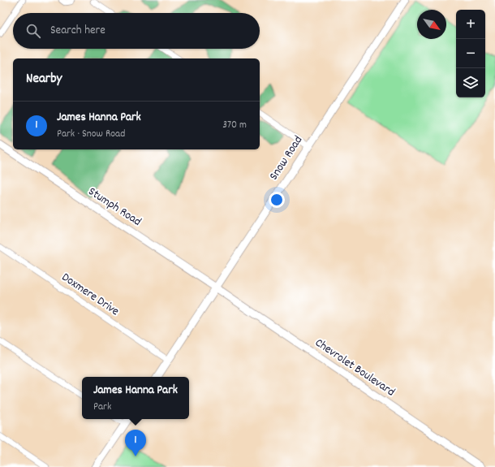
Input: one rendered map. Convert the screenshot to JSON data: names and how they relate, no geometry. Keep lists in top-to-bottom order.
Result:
{
  "streets": {
    "main road": ["Snow Road", "Stumph Road", "Chevrolet Boulevard"],
    "street": ["Doxmere Drive"]
  },
  "crossings": [
    ["Snow Road", "Stumph Road"],
    ["Snow Road", "Doxmere Drive"],
    ["Snow Road", "Chevrolet Boulevard"],
    ["Stumph Road", "Chevrolet Boulevard"]
  ],
  "north": "bottom right",
  "page": {
    "map_buttons": ["+", "−"],
    "search": "Search here",
    "heading": "Nearby",
    "list": [
      {
        "mark": "1",
        "name": "James Hanna Park",
        "note": "Park · Snow Road",
        "value": "370 m"
      }
    ],
    "popup": ["James Hanna Park", "Park"],
    "pins": "1"
  }
}
